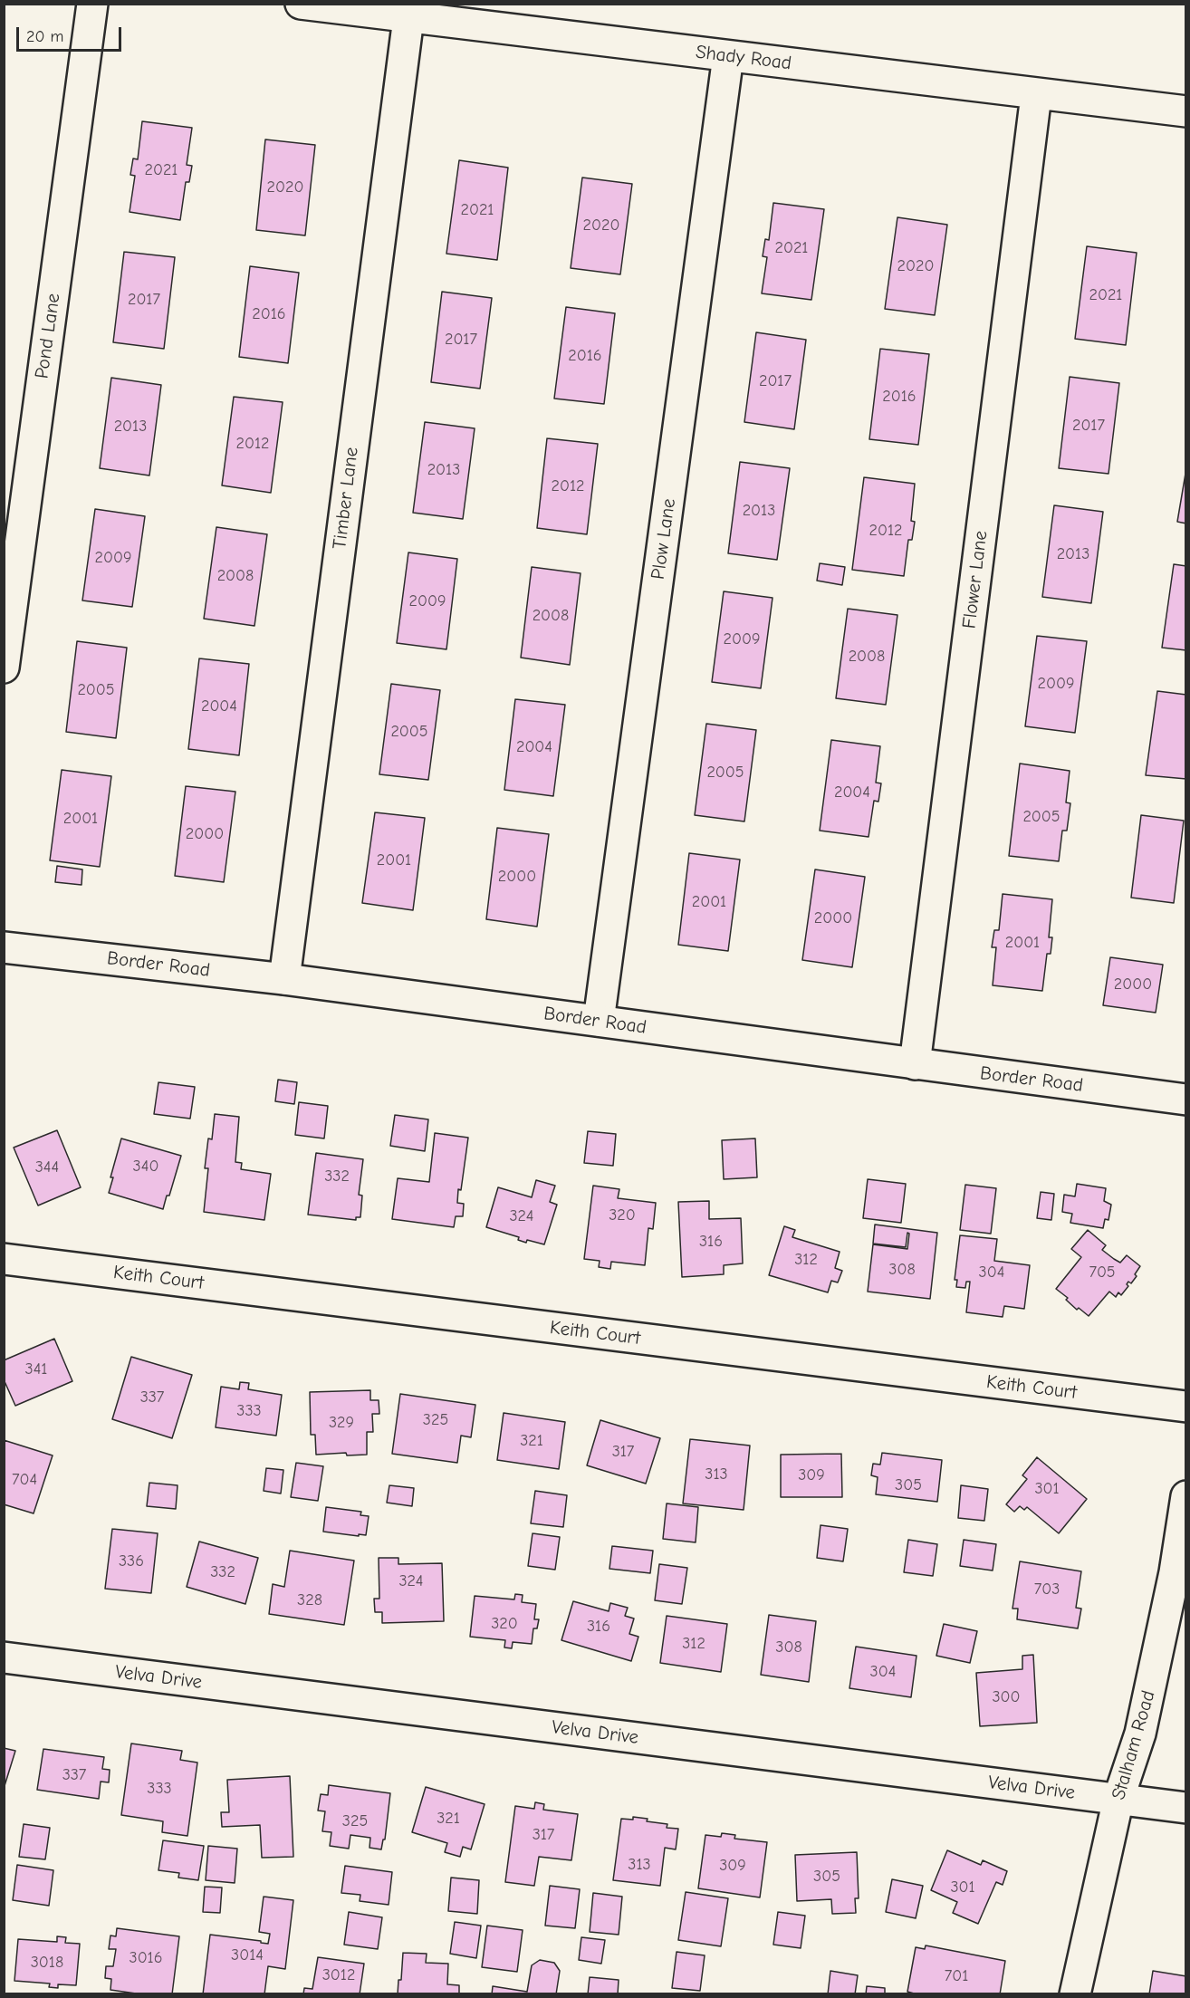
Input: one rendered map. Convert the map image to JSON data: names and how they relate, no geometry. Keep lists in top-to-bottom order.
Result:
{
  "streets": {
    "street": [
      "Shady Road",
      "Pond Lane",
      "Timber Lane",
      "Plow Lane",
      "Flower Lane",
      "Border Road",
      "Keith Court",
      "Velva Drive",
      "Stalham Road"
    ]
  },
  "crossings": [
    ["Shady Road", "Timber Lane"],
    ["Shady Road", "Plow Lane"],
    ["Shady Road", "Flower Lane"],
    ["Timber Lane", "Border Road"],
    ["Plow Lane", "Border Road"],
    ["Flower Lane", "Border Road"],
    ["Velva Drive", "Stalham Road"]
  ],
  "house_numbers": [
    "2021",
    "2020",
    "2021",
    "2020",
    "2021",
    "2020",
    "2021",
    "2017",
    "2016",
    "2017",
    "2016",
    "2017",
    "2016",
    "2017",
    "2013",
    "2012",
    "2013",
    "2012",
    "2013",
    "2012",
    "2013",
    "2009",
    "2008",
    "2009",
    "2008",
    "2009",
    "2008",
    "2009",
    "2005",
    "2004",
    "2005",
    "2004",
    "2005",
    "2004",
    "2005",
    "2001",
    "2000",
    "2001",
    "2000",
    "2001",
    "2000",
    "2001",
    "2000",
    "340",
    "344",
    "332",
    "320",
    "324",
    "316",
    "312",
    "308",
    "304",
    "705",
    "341",
    "337",
    "333",
    "325",
    "329",
    "321",
    "317",
    "313",
    "309",
    "704",
    "305",
    "301",
    "336",
    "332",
    "324",
    "703",
    "328",
    "320",
    "316",
    "312",
    "308",
    "304",
    "300",
    "337",
    "333",
    "321",
    "325",
    "317",
    "313",
    "309",
    "305",
    "301",
    "3014",
    "3016",
    "3018",
    "3012",
    "701"
  ],
  "scale_bar": "20 m"
}
